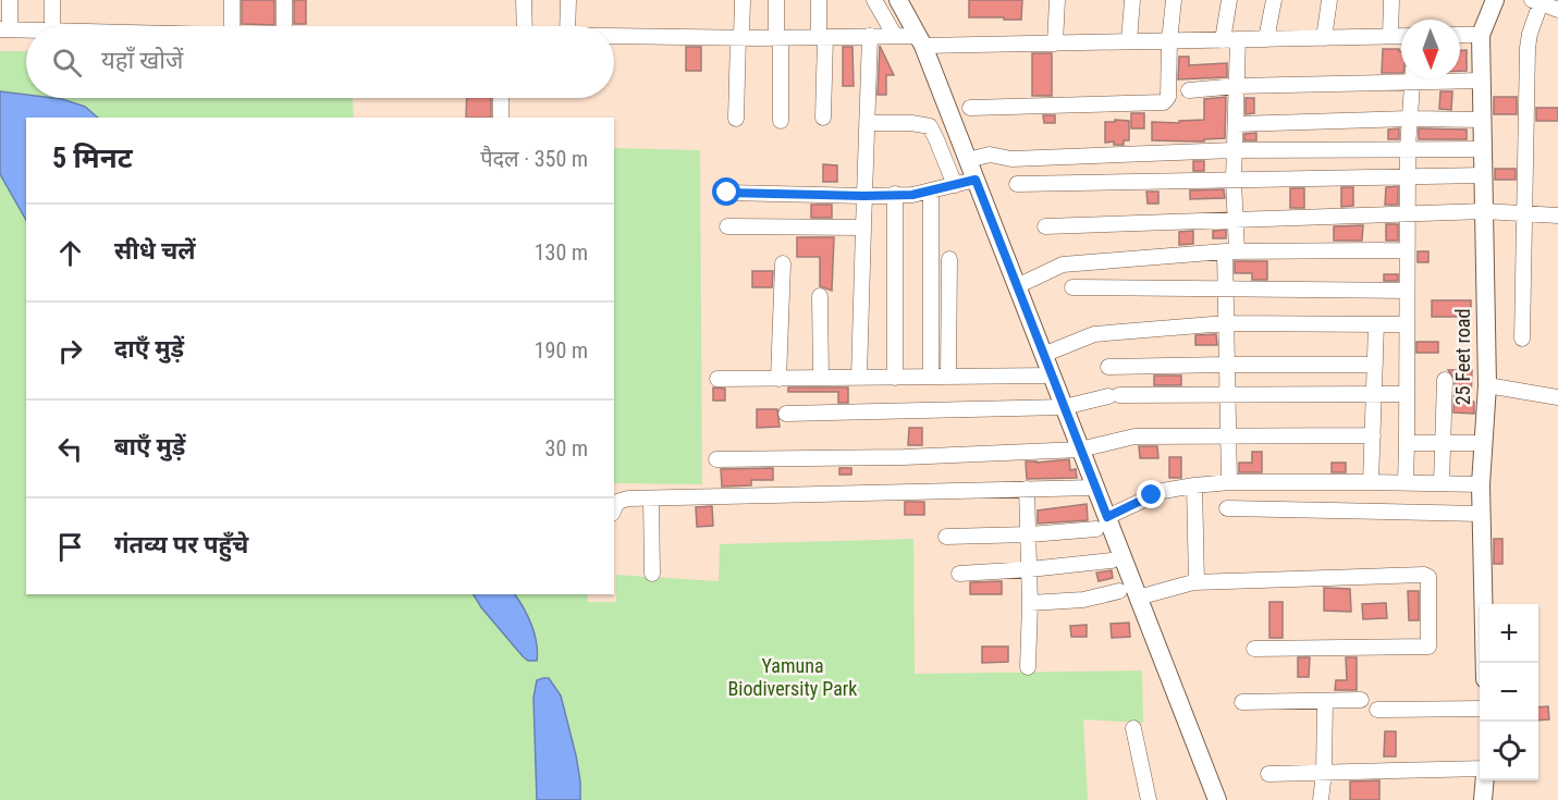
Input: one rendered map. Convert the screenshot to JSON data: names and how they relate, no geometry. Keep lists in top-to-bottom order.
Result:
{
  "streets": {
    "street": ["25 Feet road"]
  },
  "parks": ["Yamuna Biodiversity Park"],
  "north": "bottom",
  "page": {
    "search": "यहाँ खोजें",
    "heading": ["5 मिनट", "पैदल · 350 m"],
    "list": [
      ["सीधे चलें", "130 m"],
      ["दाएँ मुड़ें", "190 m"],
      ["बाएँ मुड़ें", "30 m"],
      "गंतव्य पर पहुँचे"
    ],
    "map_buttons": ["+", "−"]
  }
}
